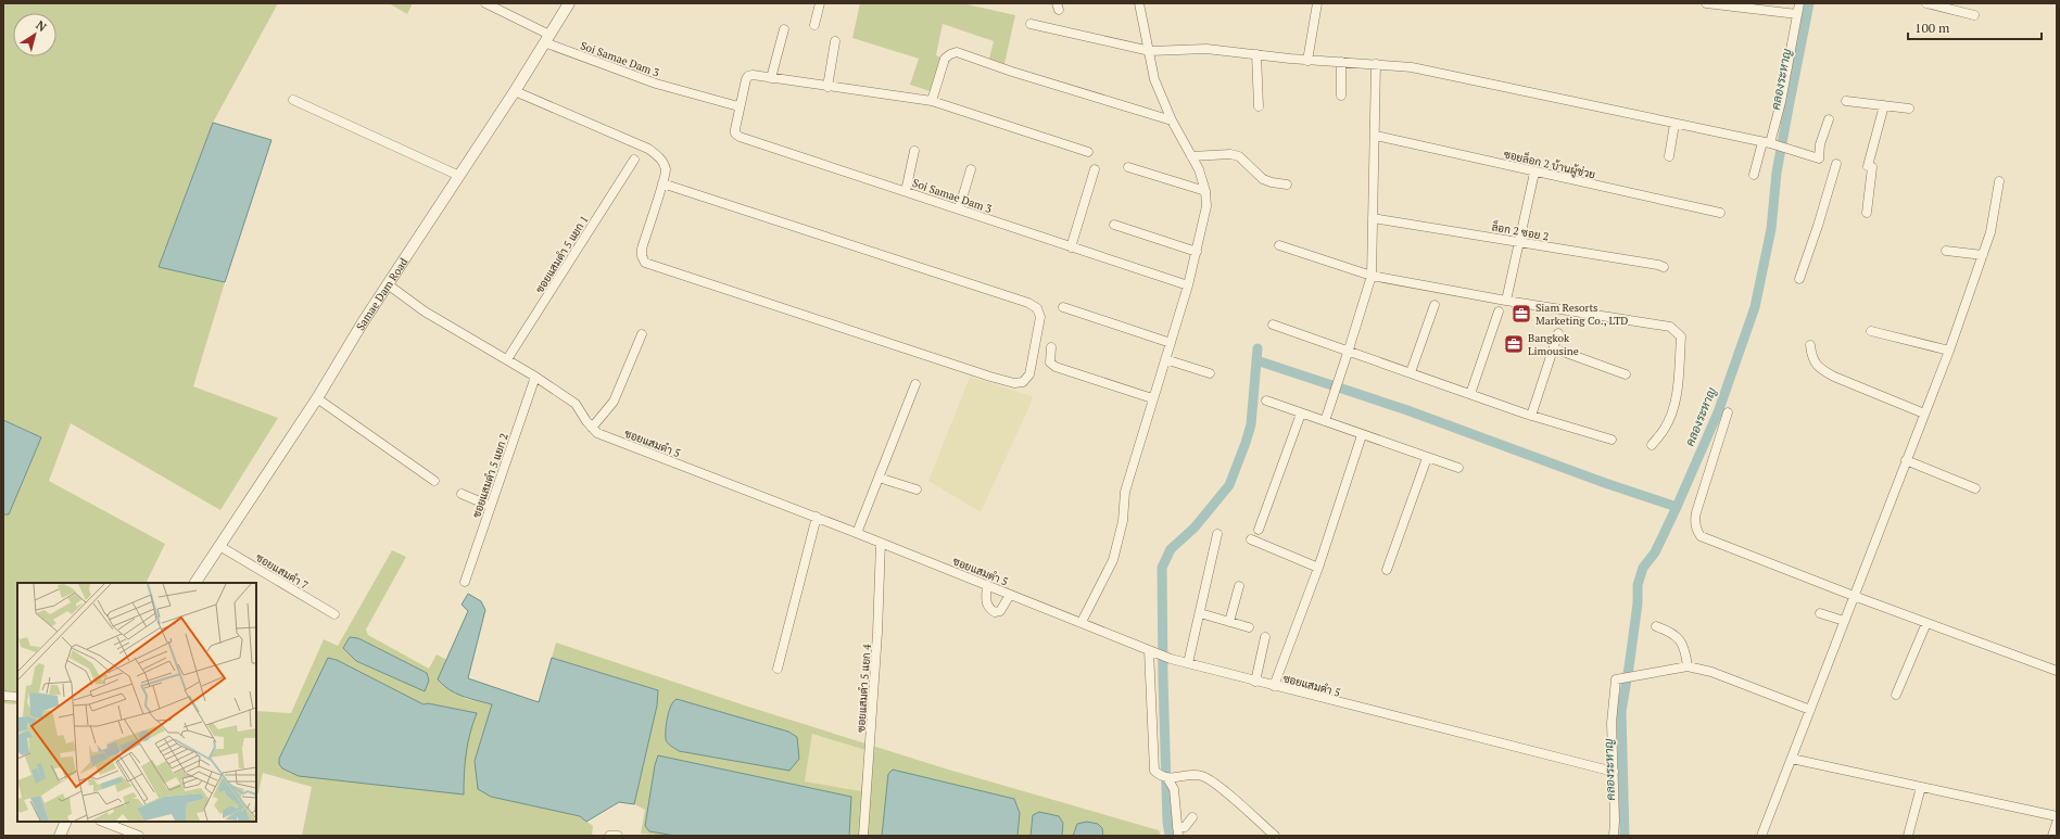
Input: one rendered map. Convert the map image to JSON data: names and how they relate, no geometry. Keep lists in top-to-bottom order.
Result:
{
  "streets": {
    "street": [
      "Soi Samae Dam 3",
      "ซอยล็อก 2 บ้านผู้ช่วย",
      "ล็อก 2 ซอย 2",
      "ซอยแสมดำ 5 แยก 1",
      "Samae Dam Road",
      "ซอยแสมดำ 5",
      "ซอยแสมดำ 5 แยก 2",
      "ซอยแสมดำ 7",
      "ซอยแสมดำ 5 แยก 4"
    ]
  },
  "crossings": [
    ["Soi Samae Dam 3", "Samae Dam Road"],
    ["ซอยแสมดำ 5 แยก 1", "ซอยแสมดำ 5"],
    ["Samae Dam Road", "ซอยแสมดำ 5"],
    ["Samae Dam Road", "ซอยแสมดำ 7"],
    ["ซอยแสมดำ 5", "ซอยแสมดำ 5 แยก 2"],
    ["ซอยแสมดำ 5", "ซอยแสมดำ 5 แยก 4"]
  ],
  "water": ["คลองระหาญ"],
  "places": {
    "office": ["Siam Resorts Marketing Co., LTD", "Bangkok Limousine"]
  },
  "scale_bar": "100 m",
  "north": "top right"
}
